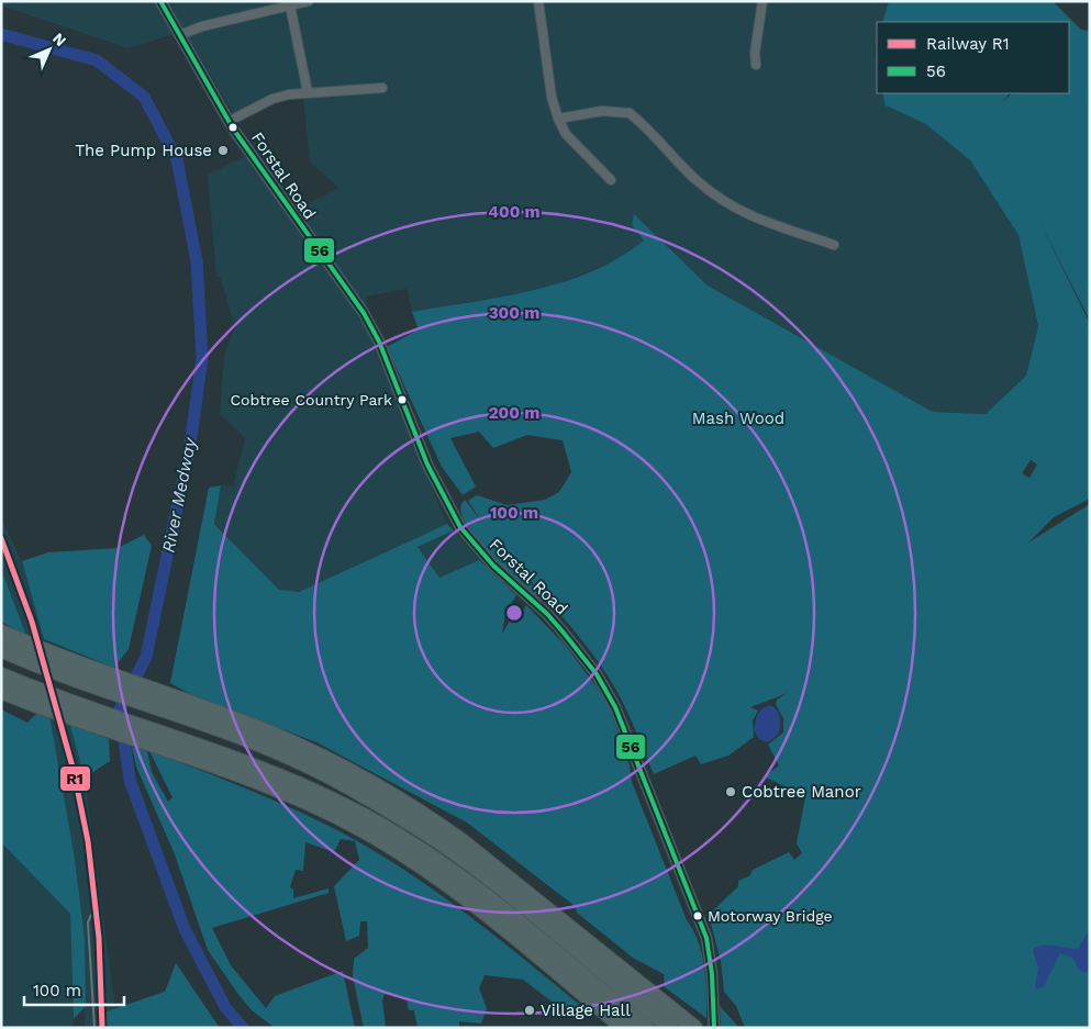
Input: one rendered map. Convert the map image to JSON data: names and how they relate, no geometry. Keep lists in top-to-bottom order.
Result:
{
  "streets": {
    "street": ["Forstal Road"]
  },
  "water": ["River Medway"],
  "parks": ["Mash Wood"],
  "places": [
    "The Pump House",
    "Cobtree Country Park",
    "Cobtree Manor",
    "Motorway Bridge",
    "Village Hall"
  ],
  "lines": ["transit line 56", "rail line R1"],
  "legend": ["Railway R1", "56"],
  "scale_bar": "100 m",
  "north": "top right",
  "rings": [
    "400 m",
    "300 m",
    "200 m",
    "100 m"
  ]
}
